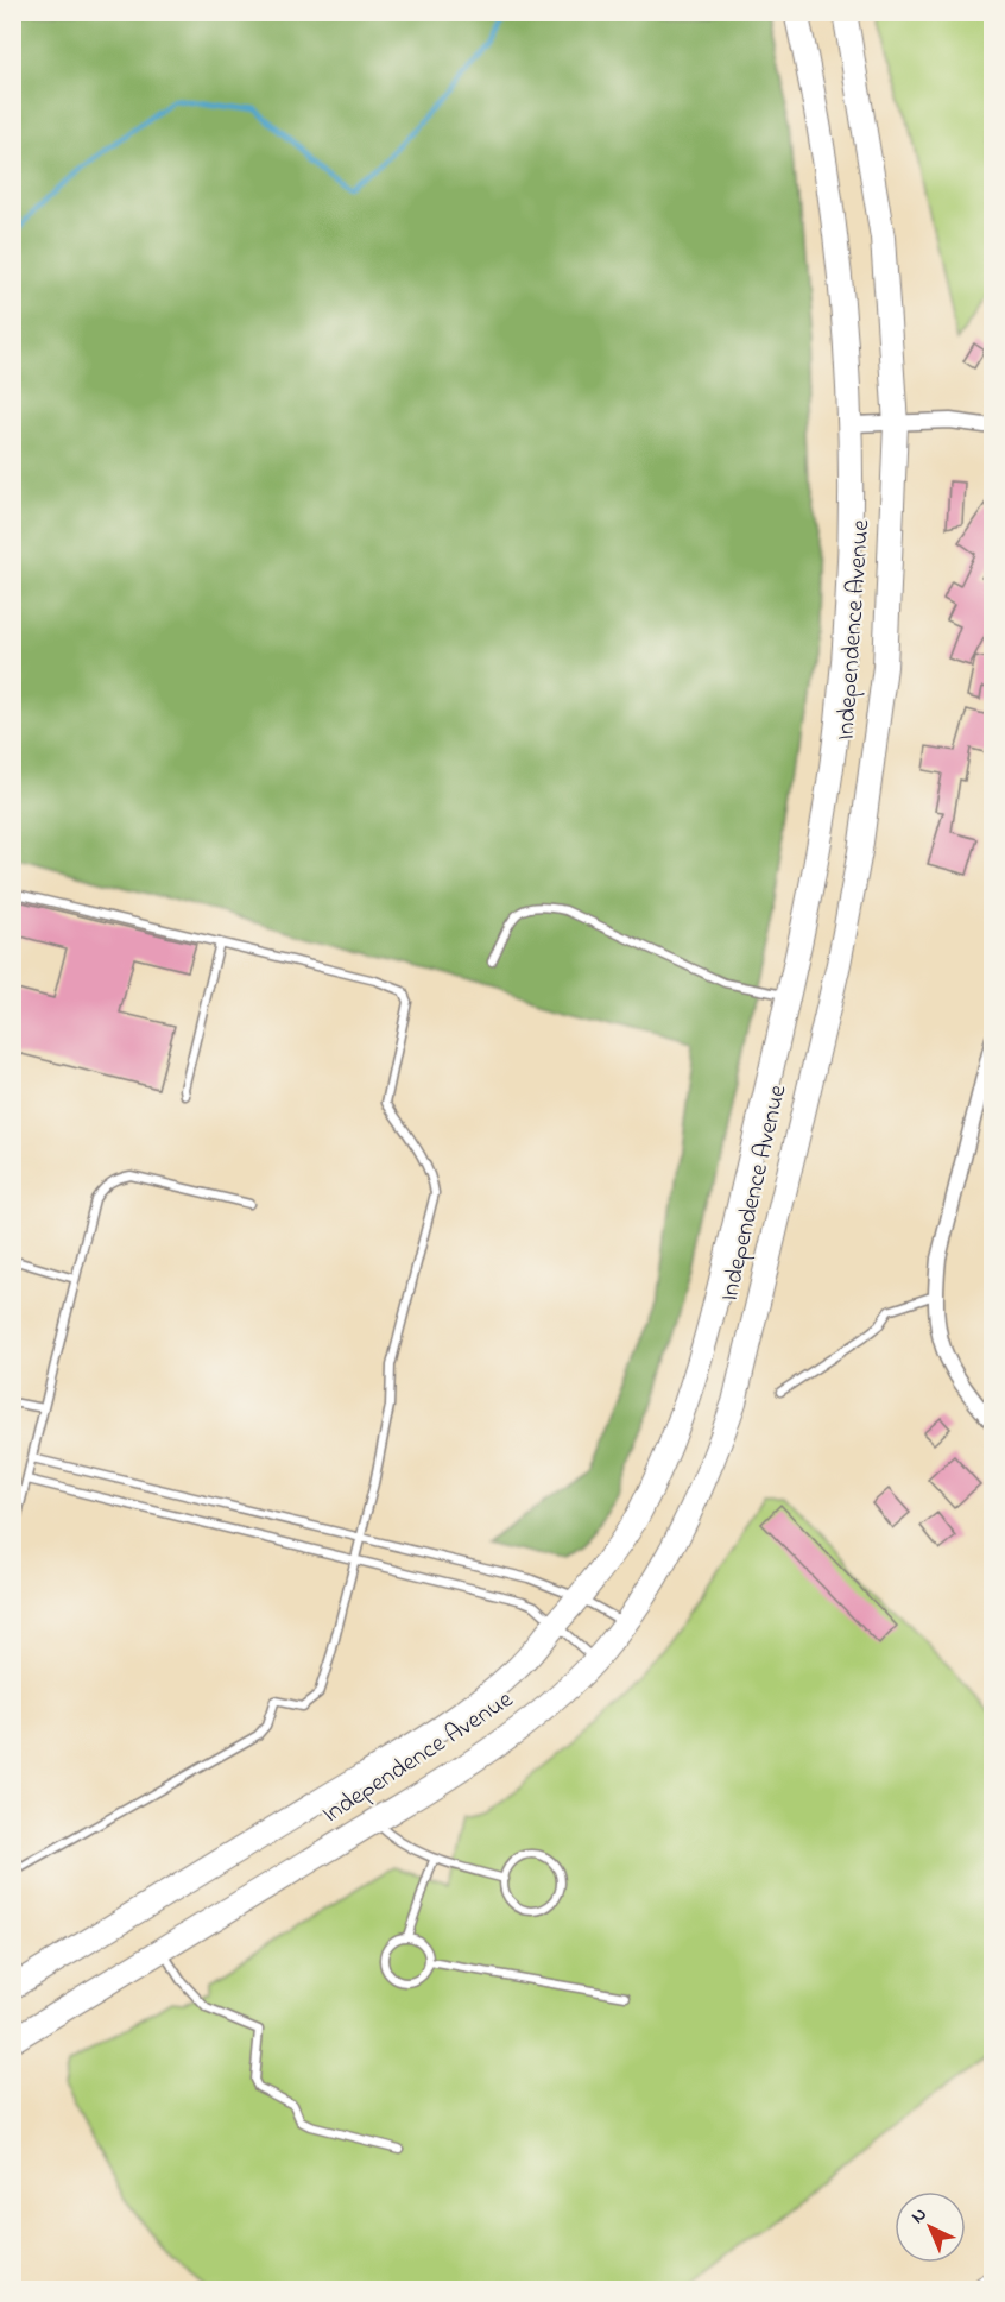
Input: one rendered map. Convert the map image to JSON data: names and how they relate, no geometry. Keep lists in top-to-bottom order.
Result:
{
  "streets": {
    "main road": ["Independence Avenue"]
  },
  "north": "top left"
}
